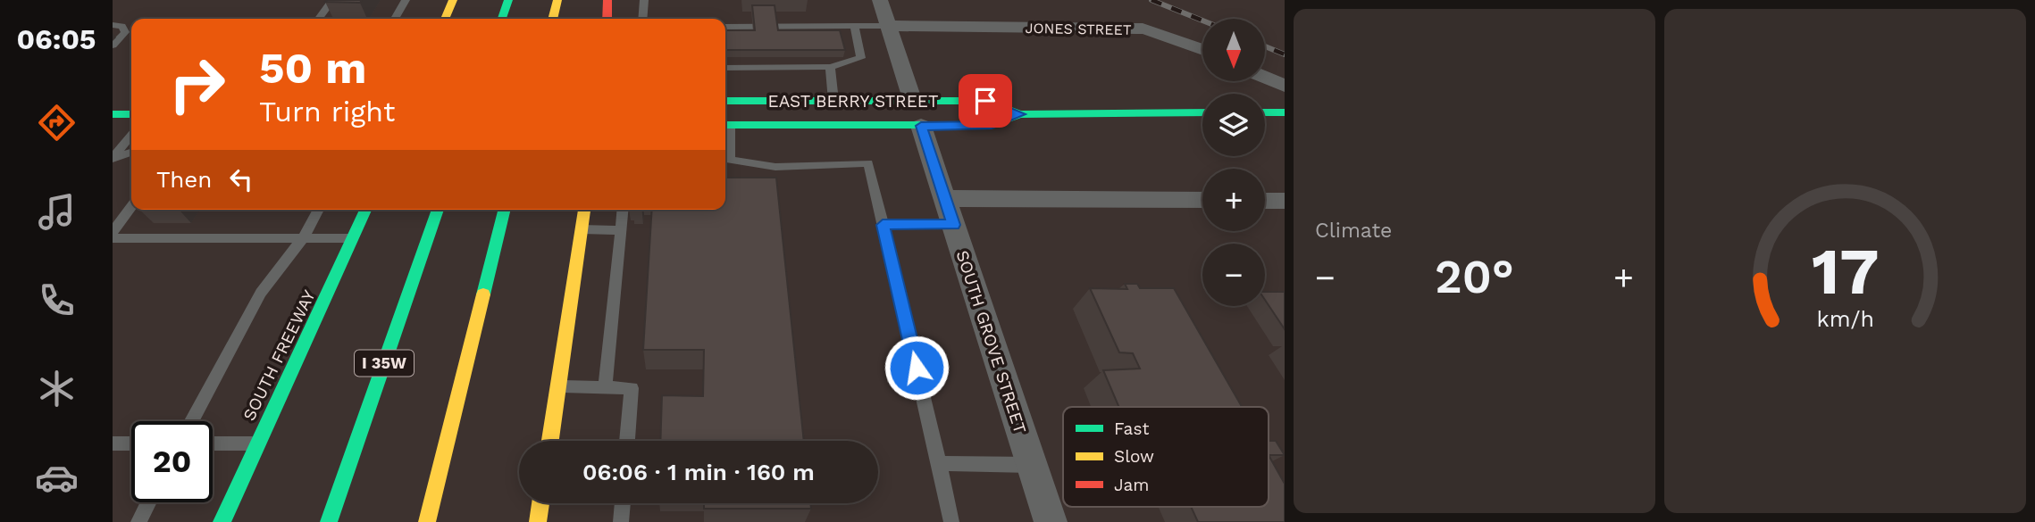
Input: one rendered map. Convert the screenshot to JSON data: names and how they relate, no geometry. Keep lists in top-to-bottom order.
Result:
{
  "streets": {
    "main road": ["EAST BERRY STREET", "SOUTH FREEWAY", "I 35W"],
    "street": ["JONES STREET", "SOUTH GROVE STREET"]
  },
  "crossings": [
    ["JONES STREET", "SOUTH GROVE STREET"],
    ["EAST BERRY STREET", "SOUTH GROVE STREET"]
  ],
  "legend": ["Fast", "Slow", "Jam"],
  "north": "bottom",
  "page": {
    "tabs": "06:05",
    "tile": "Climate",
    "map_buttons": ["+", "−"],
    "turn": ["50 m", "Turn right"],
    "then": "Then",
    "heat": ["−", "20°", "+"],
    "limit": "20",
    "trip": "06:06 · 1 min · 160 m",
    "gauge": ["17", "km/h"]
  }
}
